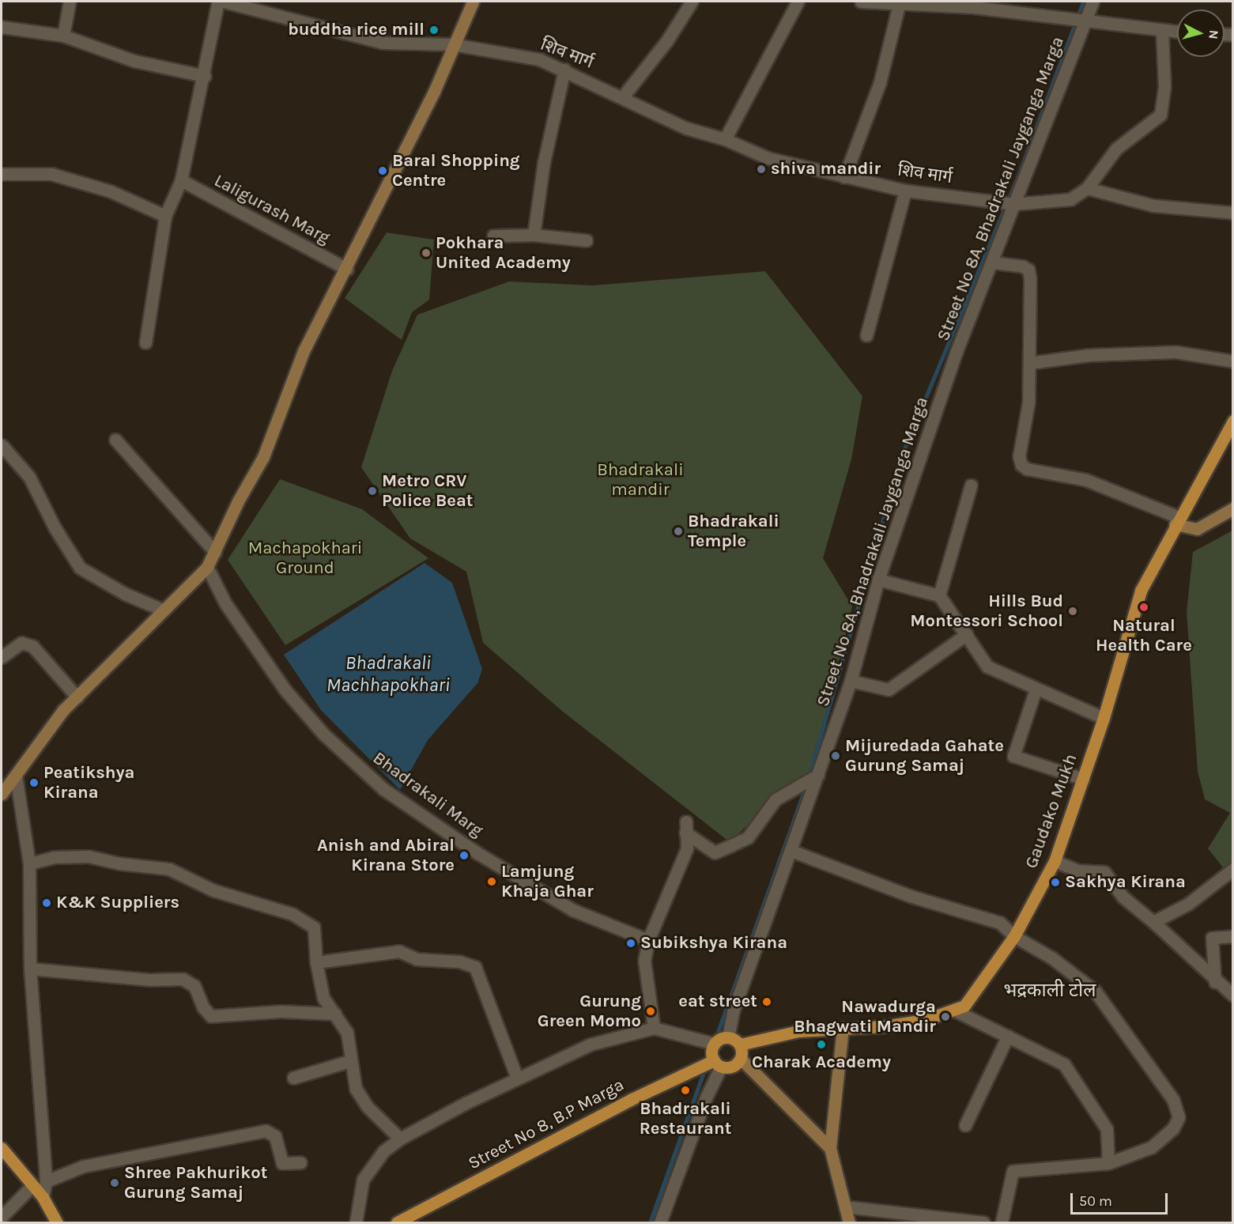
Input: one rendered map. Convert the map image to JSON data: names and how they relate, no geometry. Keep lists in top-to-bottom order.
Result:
{
  "streets": {
    "main road": ["Gaudako Mukh", "Street No 8, B.P Marga"],
    "street": [
      "शिव मार्ग",
      "Street No 8A, Bhadrakali Jayganga Marga",
      "Laligurash Marg",
      "Bhadrakali Marg"
    ]
  },
  "crossings": [
    ["शिव मार्ग", "Street No 8A, Bhadrakali Jayganga Marga"],
    ["Street No 8A, Bhadrakali Jayganga Marga", "Street No 8, B.P Marga"]
  ],
  "districts": ["भद्रकाली टोल"],
  "water": ["Bhadrakali Machhapokhari"],
  "parks": ["Bhadrakali mandir", "Machapokhari Ground"],
  "places": [
    "buddha rice mill",
    "shiva mandir",
    "Baral Shopping Centre",
    "Pokhara United Academy",
    "Metro CRV Police Beat",
    "Bhadrakali Temple",
    "Natural Health Care",
    "Hills Bud Montessori School",
    "Mijuredada Gahate Gurung Samaj",
    "Peatikshya Kirana",
    "Anish and Abiral Kirana Store",
    "Lamjung Khaja Ghar",
    "Sakhya Kirana",
    "K&K Suppliers",
    "Subikshya Kirana",
    "eat street",
    "Gurung Green Momo",
    "Nawadurga Bhagwati Mandir",
    "Charak Academy",
    "Bhadrakali Restaurant",
    "Shree Pakhurikot Gurung Samaj"
  ],
  "scale_bar": "50 m",
  "north": "right"
}
